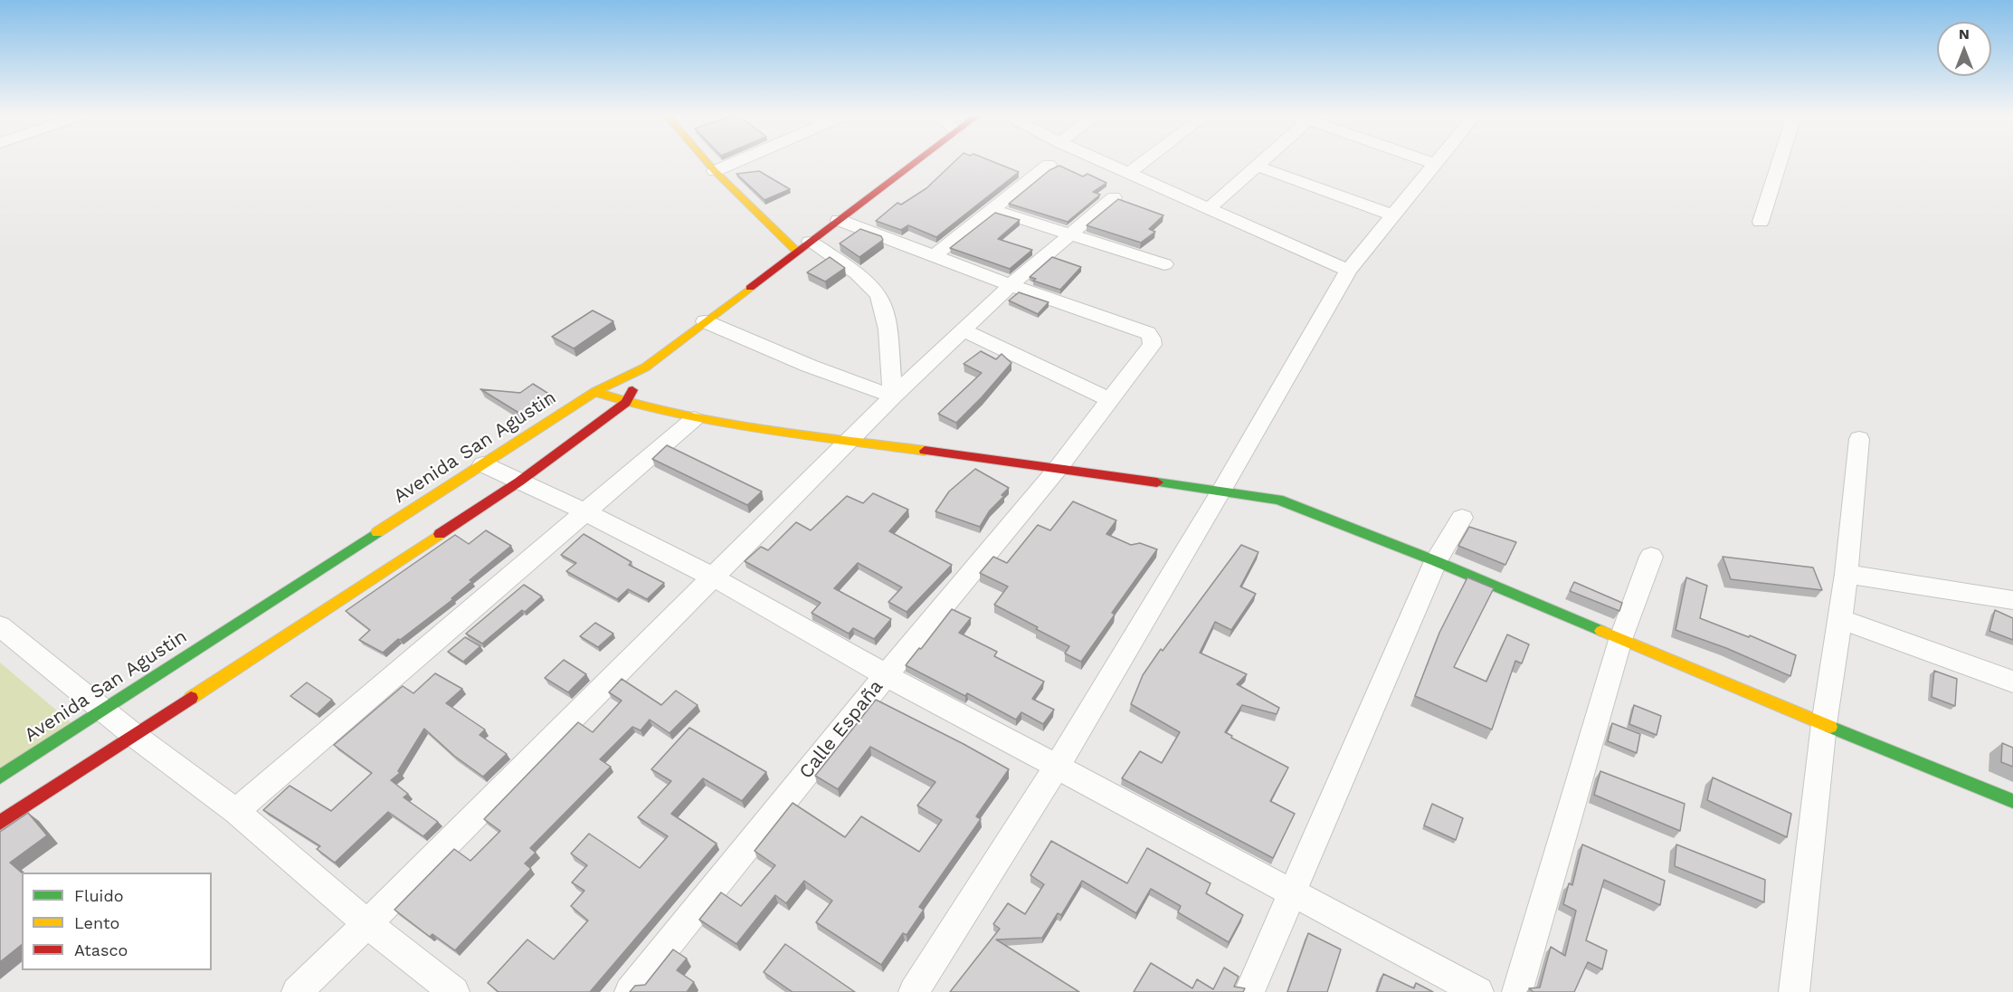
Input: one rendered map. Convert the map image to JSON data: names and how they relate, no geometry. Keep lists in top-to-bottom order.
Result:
{
  "streets": {
    "street": ["Avenida San Agustin", "Calle España"]
  },
  "legend": ["Fluido", "Lento", "Atasco"],
  "north": "top"
}
